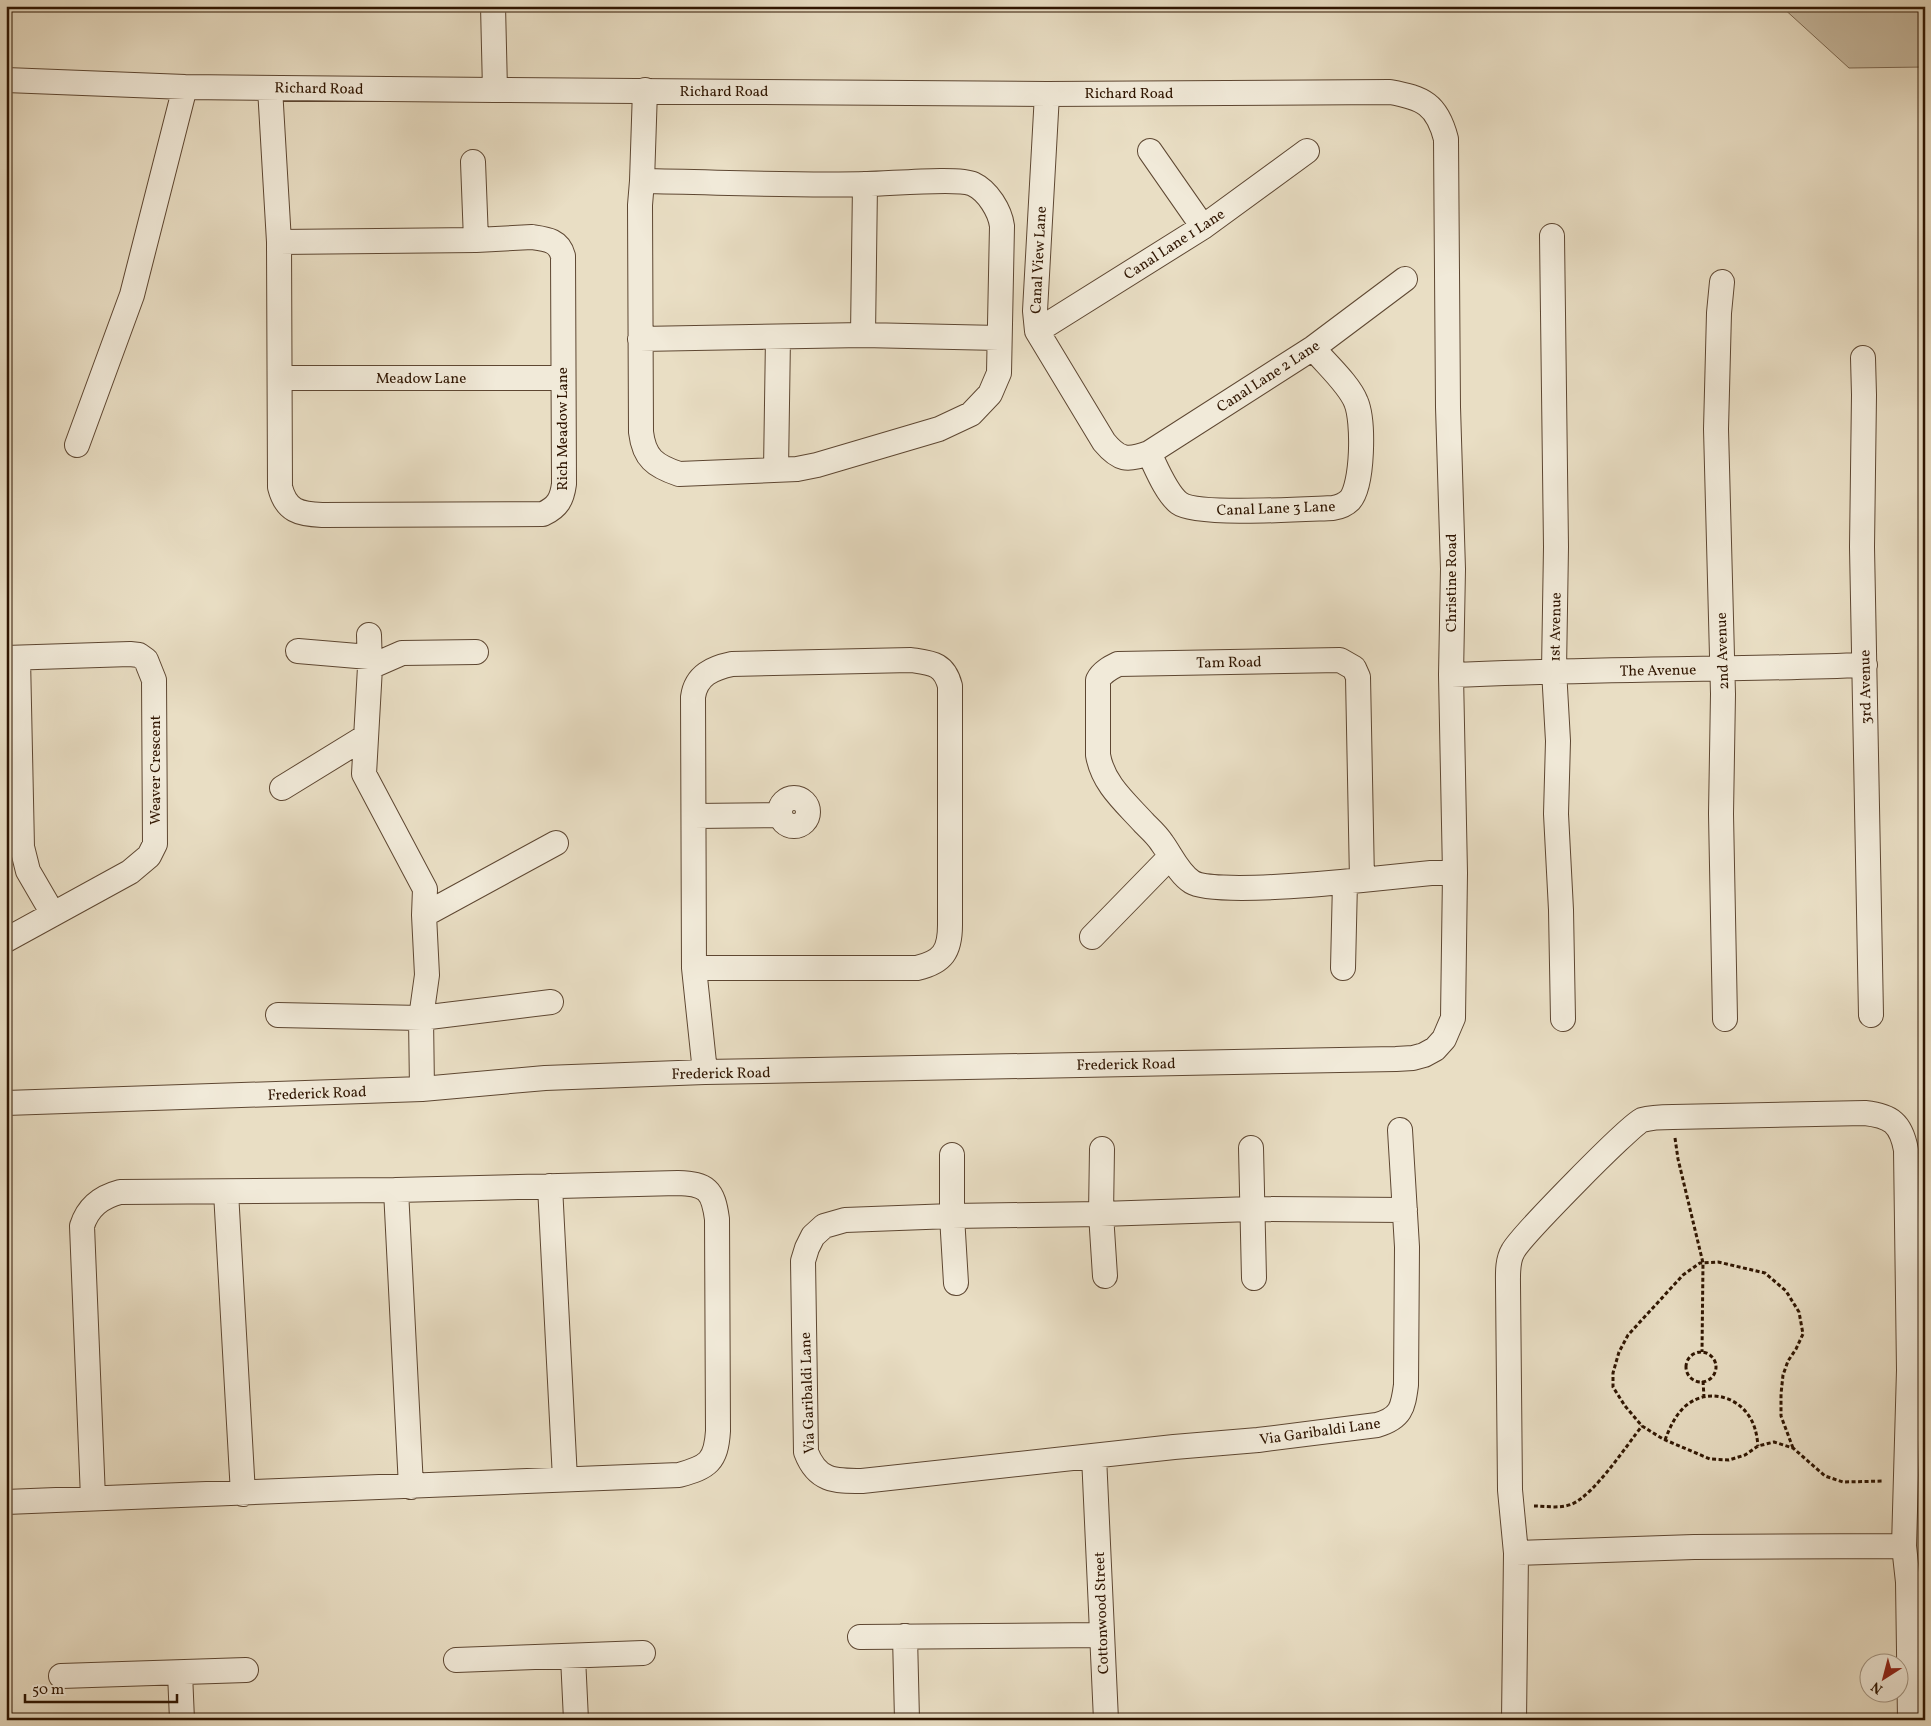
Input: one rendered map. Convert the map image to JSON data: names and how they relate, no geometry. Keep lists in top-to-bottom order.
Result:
{
  "streets": {
    "street": [
      "Richard Road",
      "Canal Lane 1 Lane",
      "Canal View Lane",
      "Canal Lane 2 Lane",
      "Meadow Lane",
      "Rich Meadow Lane",
      "Canal Lane 3 Lane",
      "Christine Road",
      "1st Avenue",
      "2nd Avenue",
      "Tam Road",
      "The Avenue",
      "3rd Avenue",
      "Weaver Crescent",
      "Frederick Road",
      "Via Garibaldi Lane",
      "Cottonwood Street"
    ]
  },
  "crossings": [
    ["Richard Road", "Canal View Lane"],
    ["Richard Road", "Rich Meadow Lane"],
    ["Richard Road", "Christine Road"],
    ["Canal Lane 1 Lane", "Canal View Lane"],
    ["Canal View Lane", "Canal Lane 2 Lane"],
    ["Canal Lane 2 Lane", "Canal Lane 3 Lane"],
    ["Meadow Lane", "Rich Meadow Lane"],
    ["Christine Road", "Tam Road"],
    ["Christine Road", "The Avenue"],
    ["Christine Road", "Frederick Road"],
    ["1st Avenue", "The Avenue"],
    ["2nd Avenue", "The Avenue"],
    ["The Avenue", "3rd Avenue"],
    ["Via Garibaldi Lane", "Cottonwood Street"]
  ],
  "scale_bar": "50 m",
  "north": "bottom left"
}
